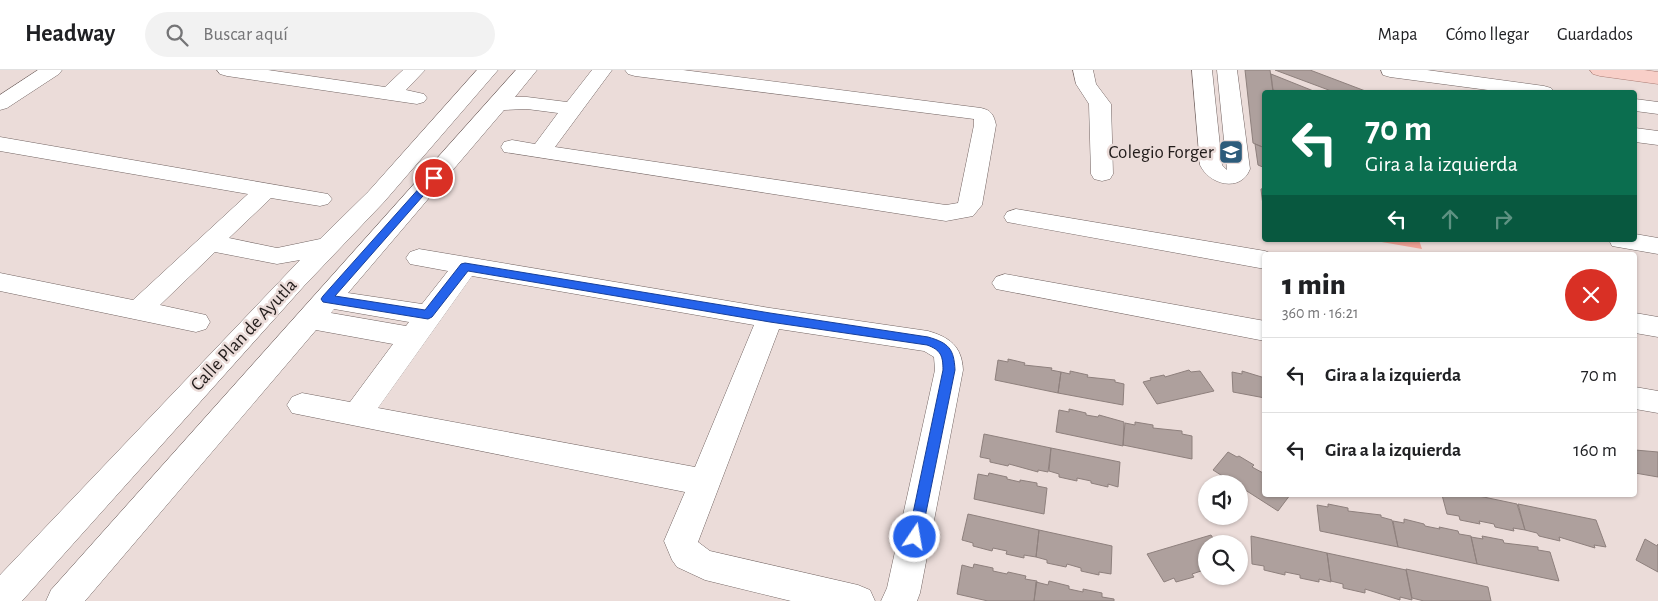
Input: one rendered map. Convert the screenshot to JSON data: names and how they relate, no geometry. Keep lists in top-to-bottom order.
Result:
{
  "streets": {
    "street": ["Calle Plan de Ayutla"]
  },
  "places": {
    "school or university": ["Colegio Forger"]
  },
  "page": {
    "header": "Headway",
    "search": "Buscar aquí",
    "nav": ["Mapa", "Cómo llegar", "Guardados"],
    "turn": ["70 m", "Gira a la izquierda"],
    "heading": ["1 min", "360 m · 16:21"],
    "list": [
      {
        "name": "Gira a la izquierda",
        "value": "70 m"
      },
      {
        "name": "Gira a la izquierda",
        "value": "160 m"
      }
    ]
  }
}
